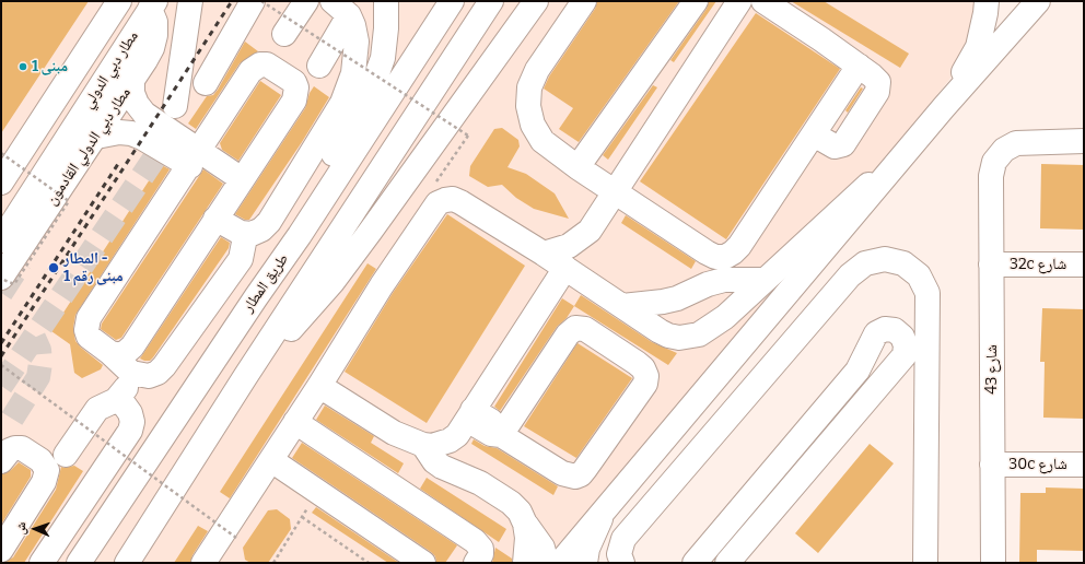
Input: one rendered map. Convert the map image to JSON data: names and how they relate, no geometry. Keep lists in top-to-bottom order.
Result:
{
  "streets": {
    "main road": [
      "مطار دبي الدولي",
      "مطار دبي الدولي القادمون",
      "32c شارع",
      "طريق المطار",
      "شارع 43",
      "30c شارع"
    ]
  },
  "crossings": [
    ["مطار دبي الدولي", "مطار دبي الدولي القادمون"],
    ["32c شارع", "شارع 43"],
    ["شارع 43", "30c شارع"]
  ],
  "places": ["مبنى 1", "المطار - مبنى رقم 1"],
  "north": "left"
}
